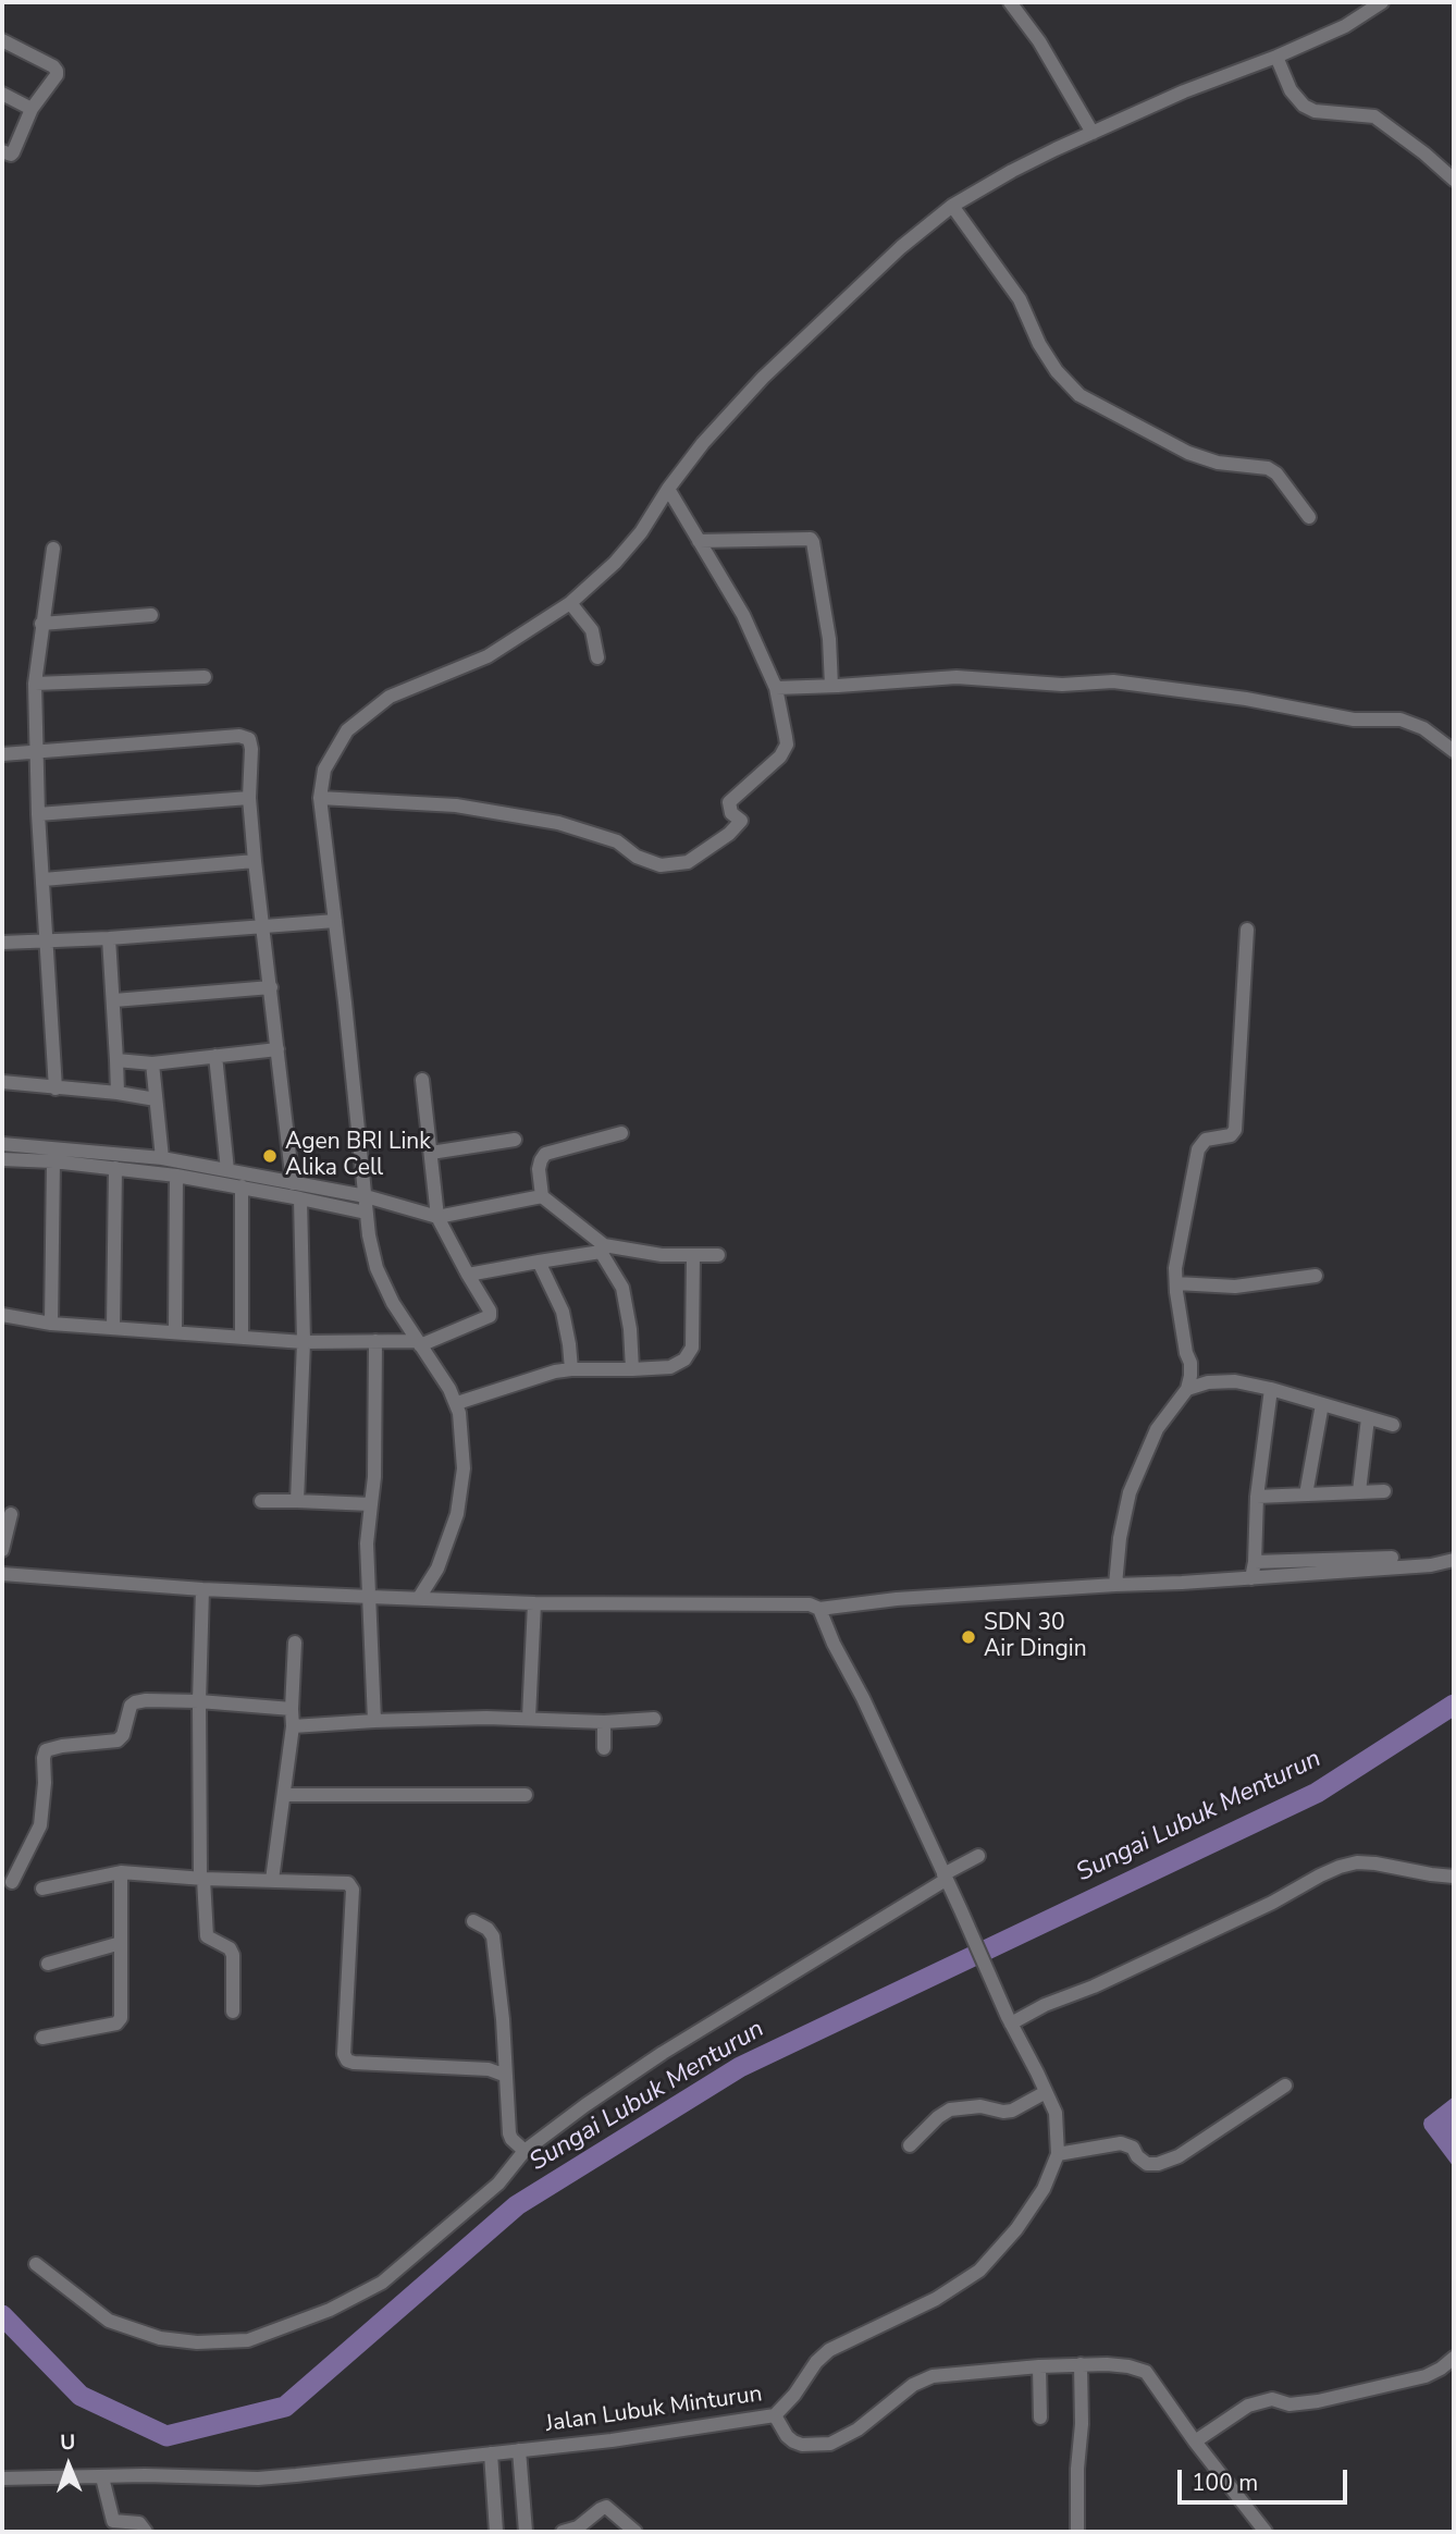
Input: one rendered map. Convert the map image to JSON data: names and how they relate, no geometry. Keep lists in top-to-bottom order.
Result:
{
  "streets": {
    "street": ["Jalan Lubuk Minturun"]
  },
  "water": ["Sungai Lubuk Menturun"],
  "places": ["Agen BRI Link Alika Cell", "SDN 30 Air Dingin"],
  "scale_bar": "100 m",
  "north": "top"
}
